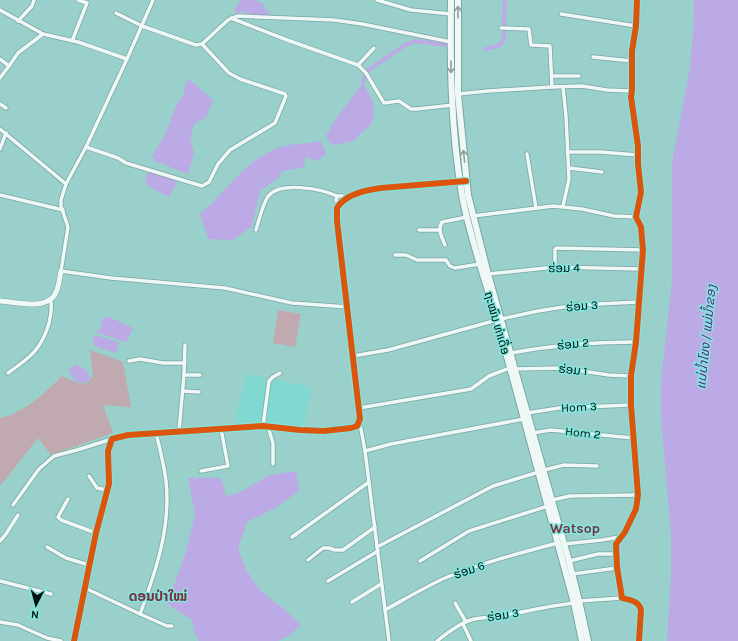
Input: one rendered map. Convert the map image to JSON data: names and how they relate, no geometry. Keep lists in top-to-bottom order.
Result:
{
  "streets": {
    "main road": ["ຖະໝົນ ທ່າເດື່ອ"],
    "street": [
      "ຮ່ອມ 4",
      "ຮ່ອມ 3",
      "ຮ່ອມ 2",
      "ຮ່ອມ 1",
      "Hom 3",
      "Hom 2",
      "ຮ່ອມ 6"
    ]
  },
  "crossings": [
    ["ຮ່ອມ 4", "ຖະໝົນ ທ່າເດື່ອ"],
    ["ຮ່ອມ 3", "ຖະໝົນ ທ່າເດື່ອ"],
    ["ຖະໝົນ ທ່າເດື່ອ", "ຮ່ອມ 2"],
    ["ຖະໝົນ ທ່າເດື່ອ", "ຮ່ອມ 1"],
    ["ຖະໝົນ ທ່າເດື່ອ", "Hom 3"],
    ["ຖະໝົນ ທ່າເດື່ອ", "Hom 2"],
    ["ຖະໝົນ ທ່າເດື່ອ", "ຮ່ອມ 6"]
  ],
  "districts": ["Watsop", "ດອນປ່າໃໝ່"],
  "water": ["แม่น้ำโขง / ແມ່ນ້ຳຂອງ"],
  "north": "bottom"
}
